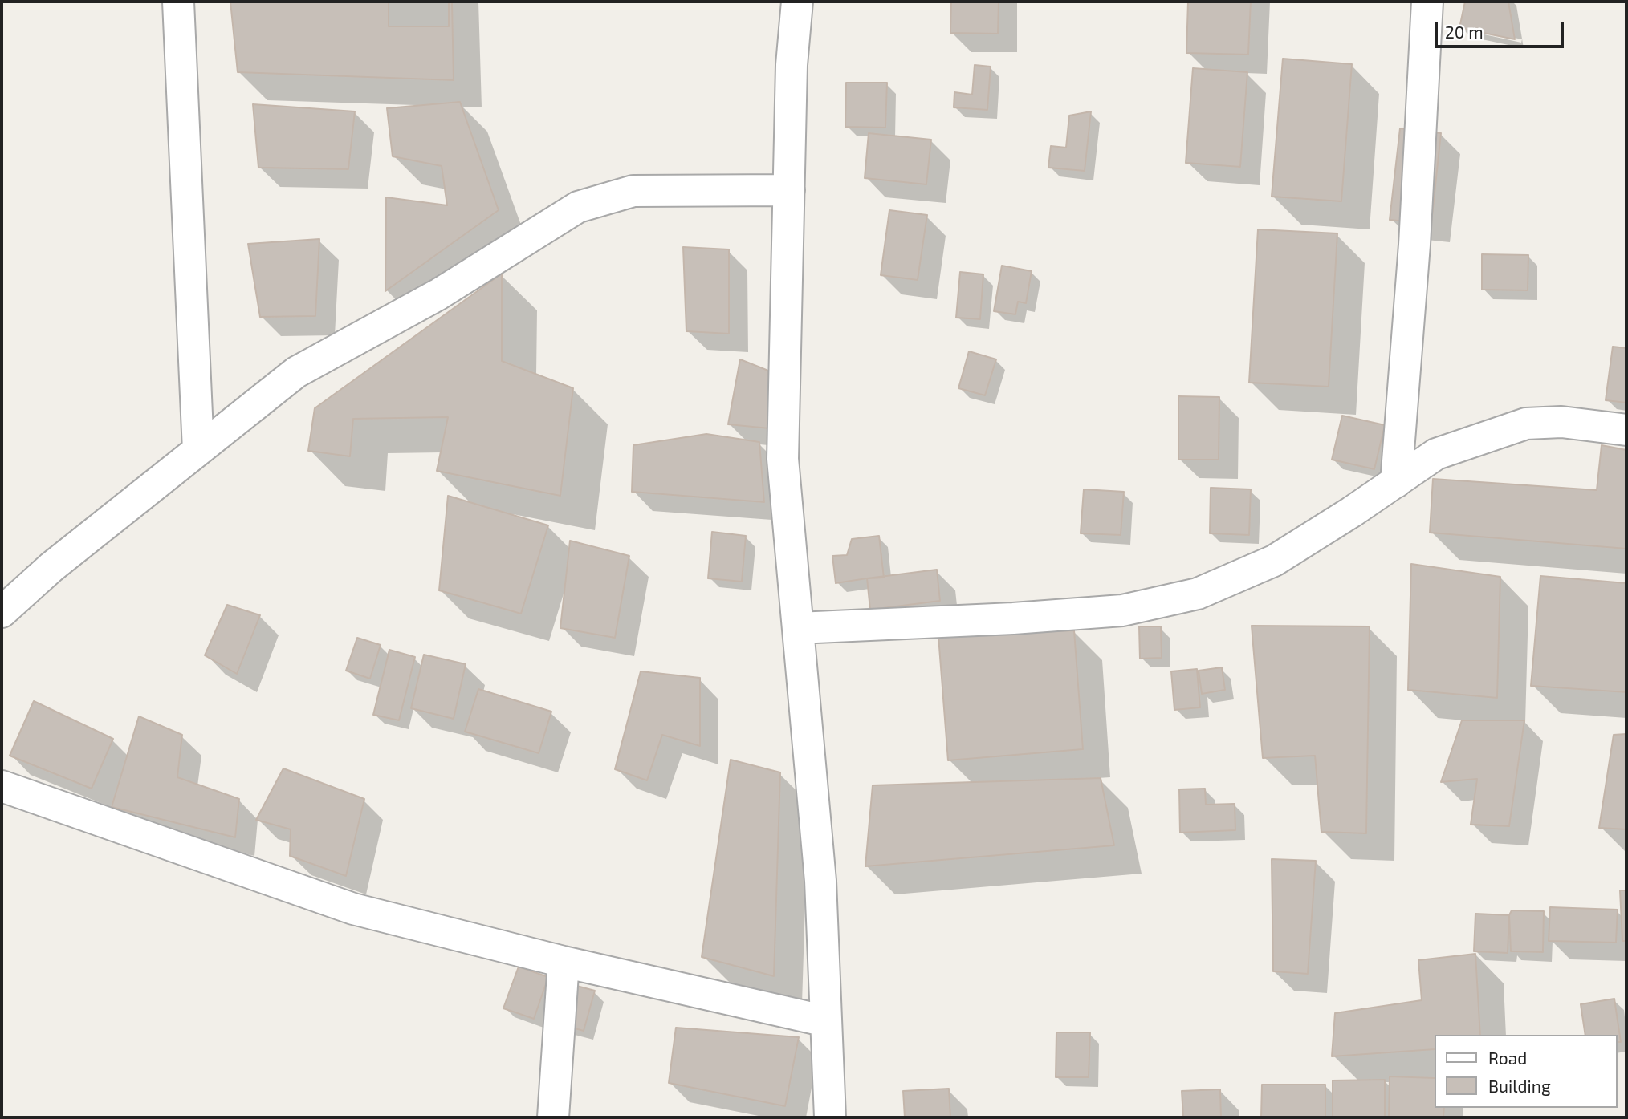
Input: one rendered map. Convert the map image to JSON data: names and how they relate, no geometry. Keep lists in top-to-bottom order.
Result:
{
  "legend": ["Road", "Building"],
  "scale_bar": "20 m"
}
